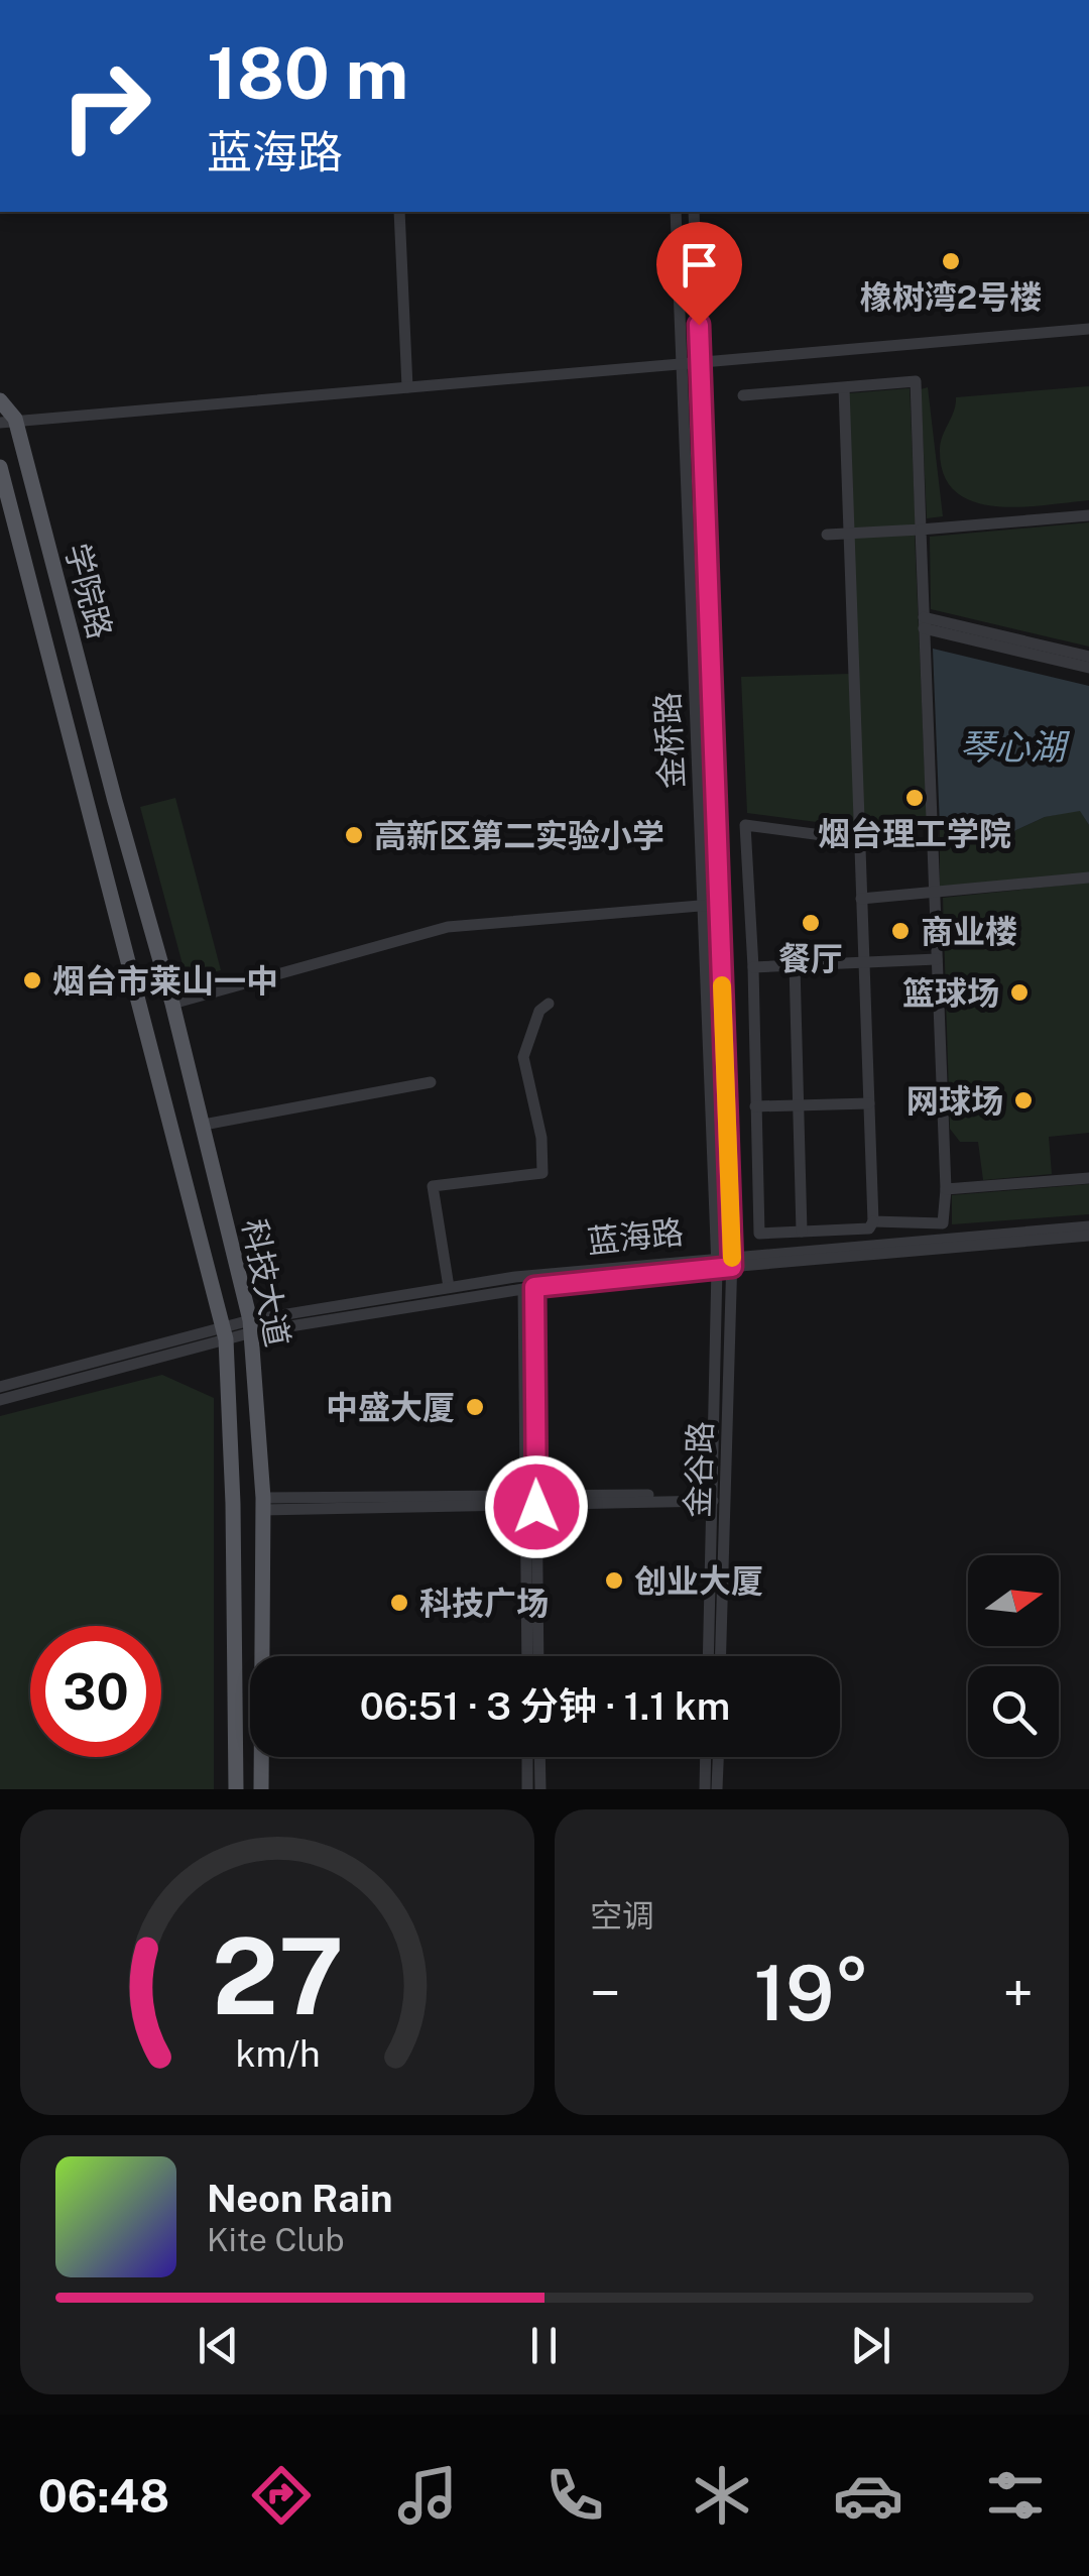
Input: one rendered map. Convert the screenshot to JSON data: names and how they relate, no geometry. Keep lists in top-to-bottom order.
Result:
{
  "streets": {
    "main road": ["学院路", "科技大道"],
    "street": ["金桥路", "蓝海路", "金谷路"]
  },
  "crossings": [
    ["学院路", "科技大道"],
    ["金桥路", "蓝海路"],
    ["金桥路", "金谷路"],
    ["蓝海路", "科技大道"],
    ["蓝海路", "金谷路"]
  ],
  "water": ["琴心湖"],
  "places": [
    "橡树湾2号楼",
    "烟台理工学院",
    "高新区第二实验小学",
    "餐厅",
    "商业楼",
    "烟台市莱山一中",
    "篮球场",
    "网球场",
    "中盛大厦",
    "创业大厦",
    "科技广场"
  ],
  "north": "right",
  "page": {
    "turn": ["180 m", "蓝海路"],
    "limit": "30",
    "trip": "06:51 · 3 分钟 · 1.1 km",
    "tile": "空调",
    "heat": ["−", "19°", "+"],
    "song": ["Neon Rain", "Kite Club"],
    "tabs": "06:48",
    "gauge": ["27", "km/h"]
  }
}
